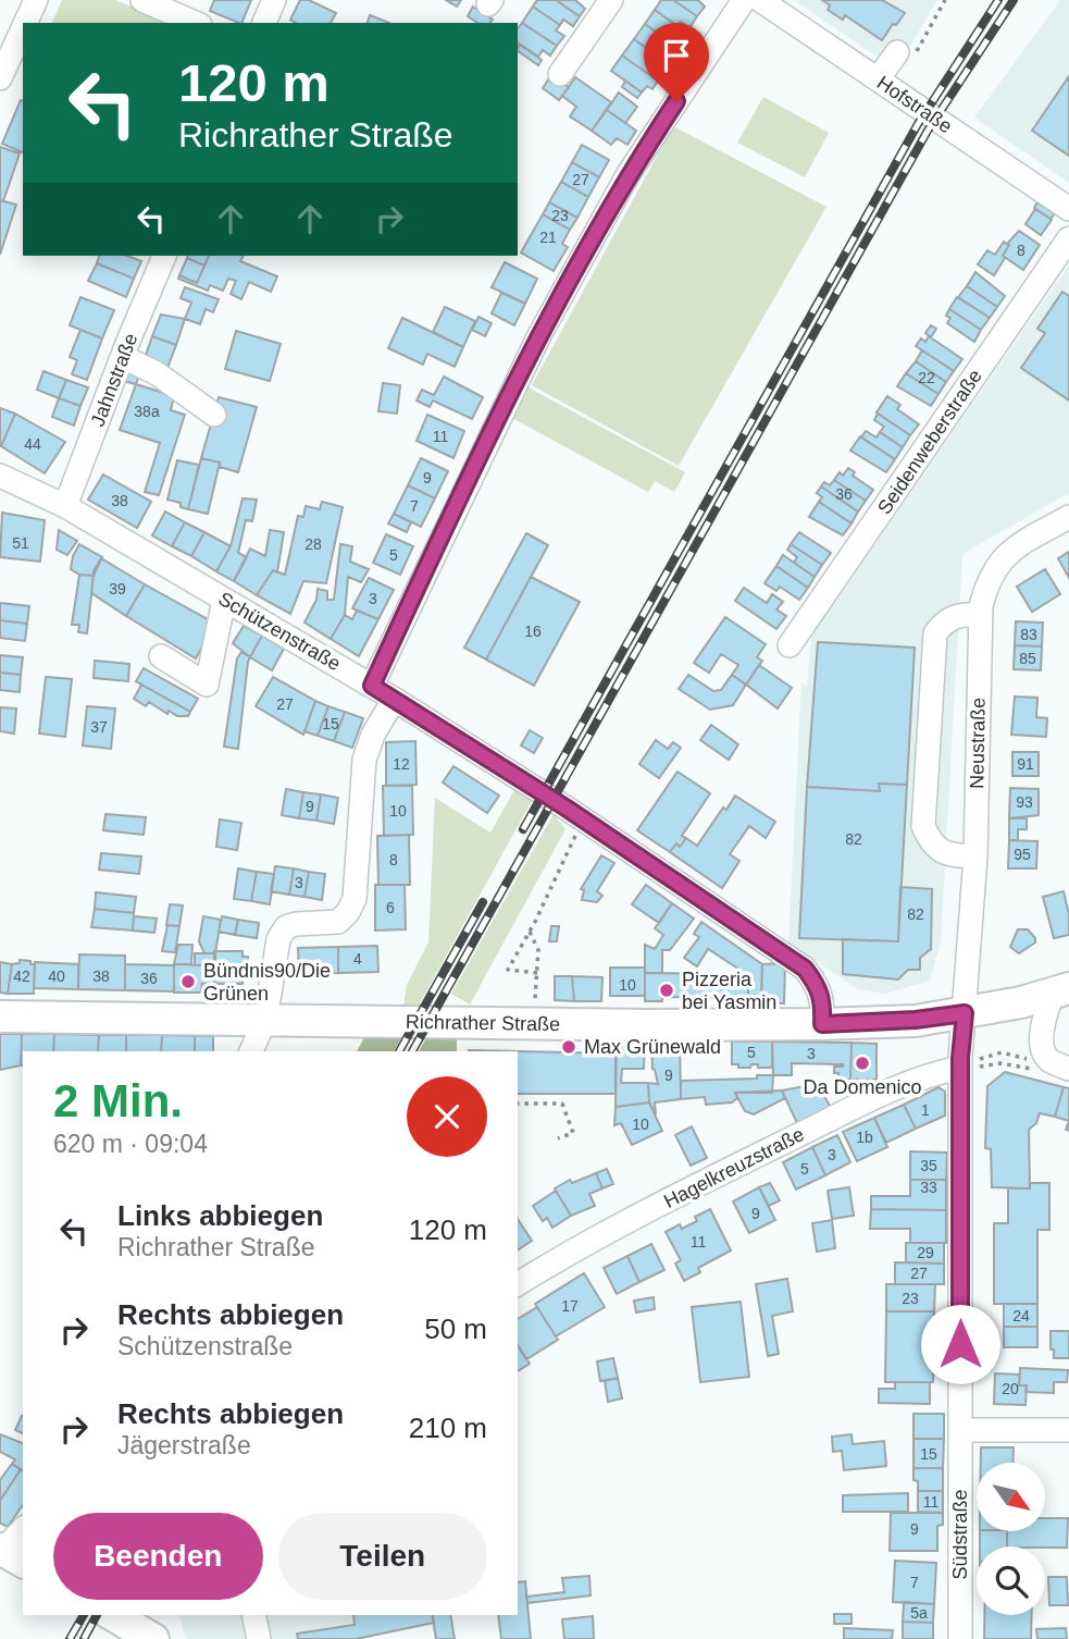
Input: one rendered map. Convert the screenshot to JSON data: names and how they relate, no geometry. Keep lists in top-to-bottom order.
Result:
{
  "streets": {
    "main road": ["Richrather Straße"],
    "street": [
      "Hofstraße",
      "Jahnstraße",
      "Seidenweberstraße",
      "Schützenstraße",
      "Neustraße",
      "Hagelkreuzstraße",
      "Südstraße"
    ]
  },
  "crossings": [
    ["Jahnstraße", "Schützenstraße"],
    ["Schützenstraße", "Richrather Straße"],
    ["Neustraße", "Richrather Straße"],
    ["Neustraße", "Südstraße"],
    ["Richrather Straße", "Südstraße"],
    ["Hagelkreuzstraße", "Südstraße"]
  ],
  "places": [
    "Bündnis90/Die Grünen",
    "Pizzeria bei Yasmin",
    "Max Grünewald",
    "Da Domenico"
  ],
  "house_numbers": [
    "27",
    "23",
    "21",
    "8",
    "22",
    "38a",
    "11",
    "44",
    "9",
    "36",
    "38",
    "7",
    "51",
    "28",
    "5",
    "39",
    "3",
    "16",
    "83",
    "85",
    "27",
    "15",
    "37",
    "12",
    "91",
    "93",
    "9",
    "10",
    "82",
    "95",
    "8",
    "3",
    "6",
    "82",
    "4",
    "42",
    "40",
    "38",
    "36",
    "10",
    "5",
    "3",
    "9",
    "1",
    "10",
    "1b",
    "3",
    "35",
    "5",
    "33",
    "9",
    "11",
    "29",
    "27",
    "23",
    "17",
    "24",
    "20",
    "15",
    "11",
    "9",
    "7",
    "5a"
  ],
  "north": "bottom right",
  "page": {
    "turn": ["120 m", "Richrather Straße"],
    "heading": ["2 Min.", "620 m · 09:04"],
    "list": [
      {
        "name": "Links abbiegen",
        "note": "Richrather Straße",
        "value": "120 m"
      },
      {
        "name": "Rechts abbiegen",
        "note": "Schützenstraße",
        "value": "50 m"
      },
      {
        "name": "Rechts abbiegen",
        "note": "Jägerstraße",
        "value": "210 m"
      }
    ],
    "buttons": ["Beenden", "Teilen"]
  }
}
